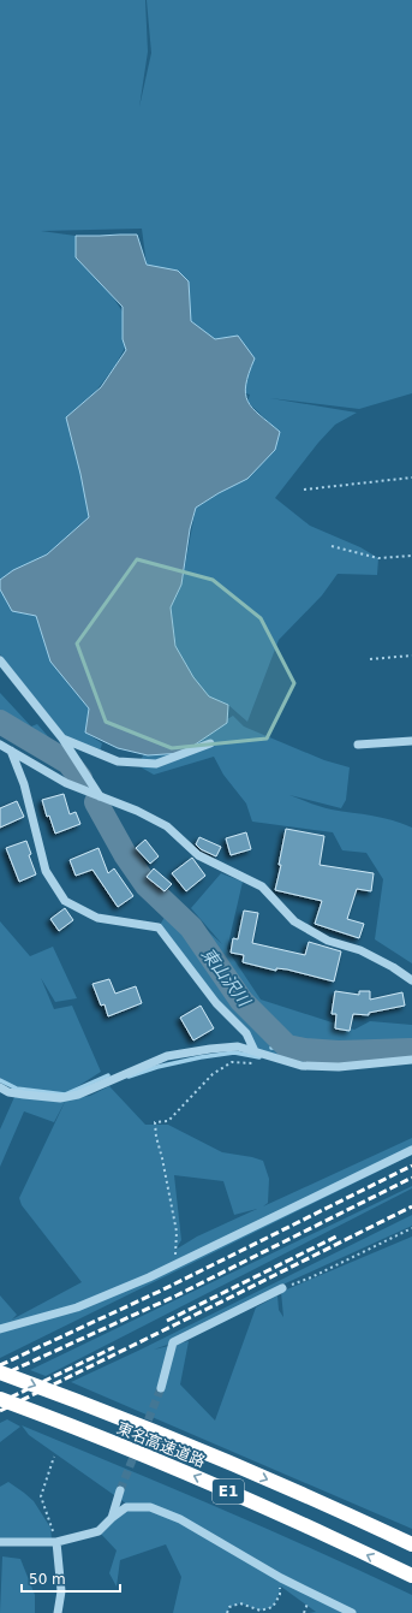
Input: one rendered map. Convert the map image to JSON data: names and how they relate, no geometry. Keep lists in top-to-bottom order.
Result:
{
  "streets": {
    "highway": ["東名高速道路", "E1"]
  },
  "water": ["東山沢川"],
  "scale_bar": "50 m"
}
